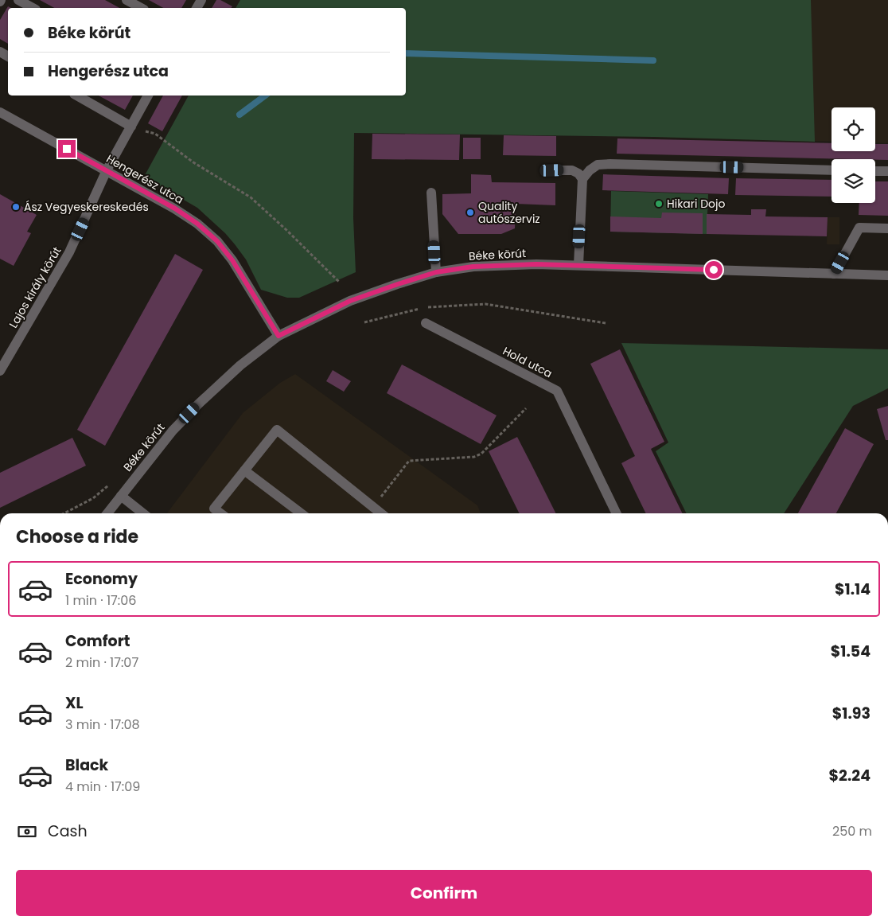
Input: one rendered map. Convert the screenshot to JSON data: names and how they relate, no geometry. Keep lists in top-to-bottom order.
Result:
{
  "streets": {
    "street": [
      "Hengerész utca",
      "Béke körút",
      "Lajos király körút",
      "Hold utca"
    ]
  },
  "crossings": [
    ["Hengerész utca", "Béke körút"],
    ["Hengerész utca", "Lajos király körút"]
  ],
  "places": ["Hikari Dojo", "Ász Vegyeskereskedés", "Quality autószerviz"],
  "page": {
    "banner": ["Béke körút", "Hengerész utca"],
    "heading": "Choose a ride",
    "list": [
      {
        "name": "Economy",
        "note": "1 min · 17:06",
        "value": "$1.14"
      },
      {
        "name": "Comfort",
        "note": "2 min · 17:07",
        "value": "$1.54"
      },
      {
        "name": "XL",
        "note": "3 min · 17:08",
        "value": "$1.93"
      },
      {
        "name": "Black",
        "note": "4 min · 17:09",
        "value": "$2.24"
      }
    ],
    "pay": ["Cash", "250 m"],
    "buttons": "Confirm"
  }
}
